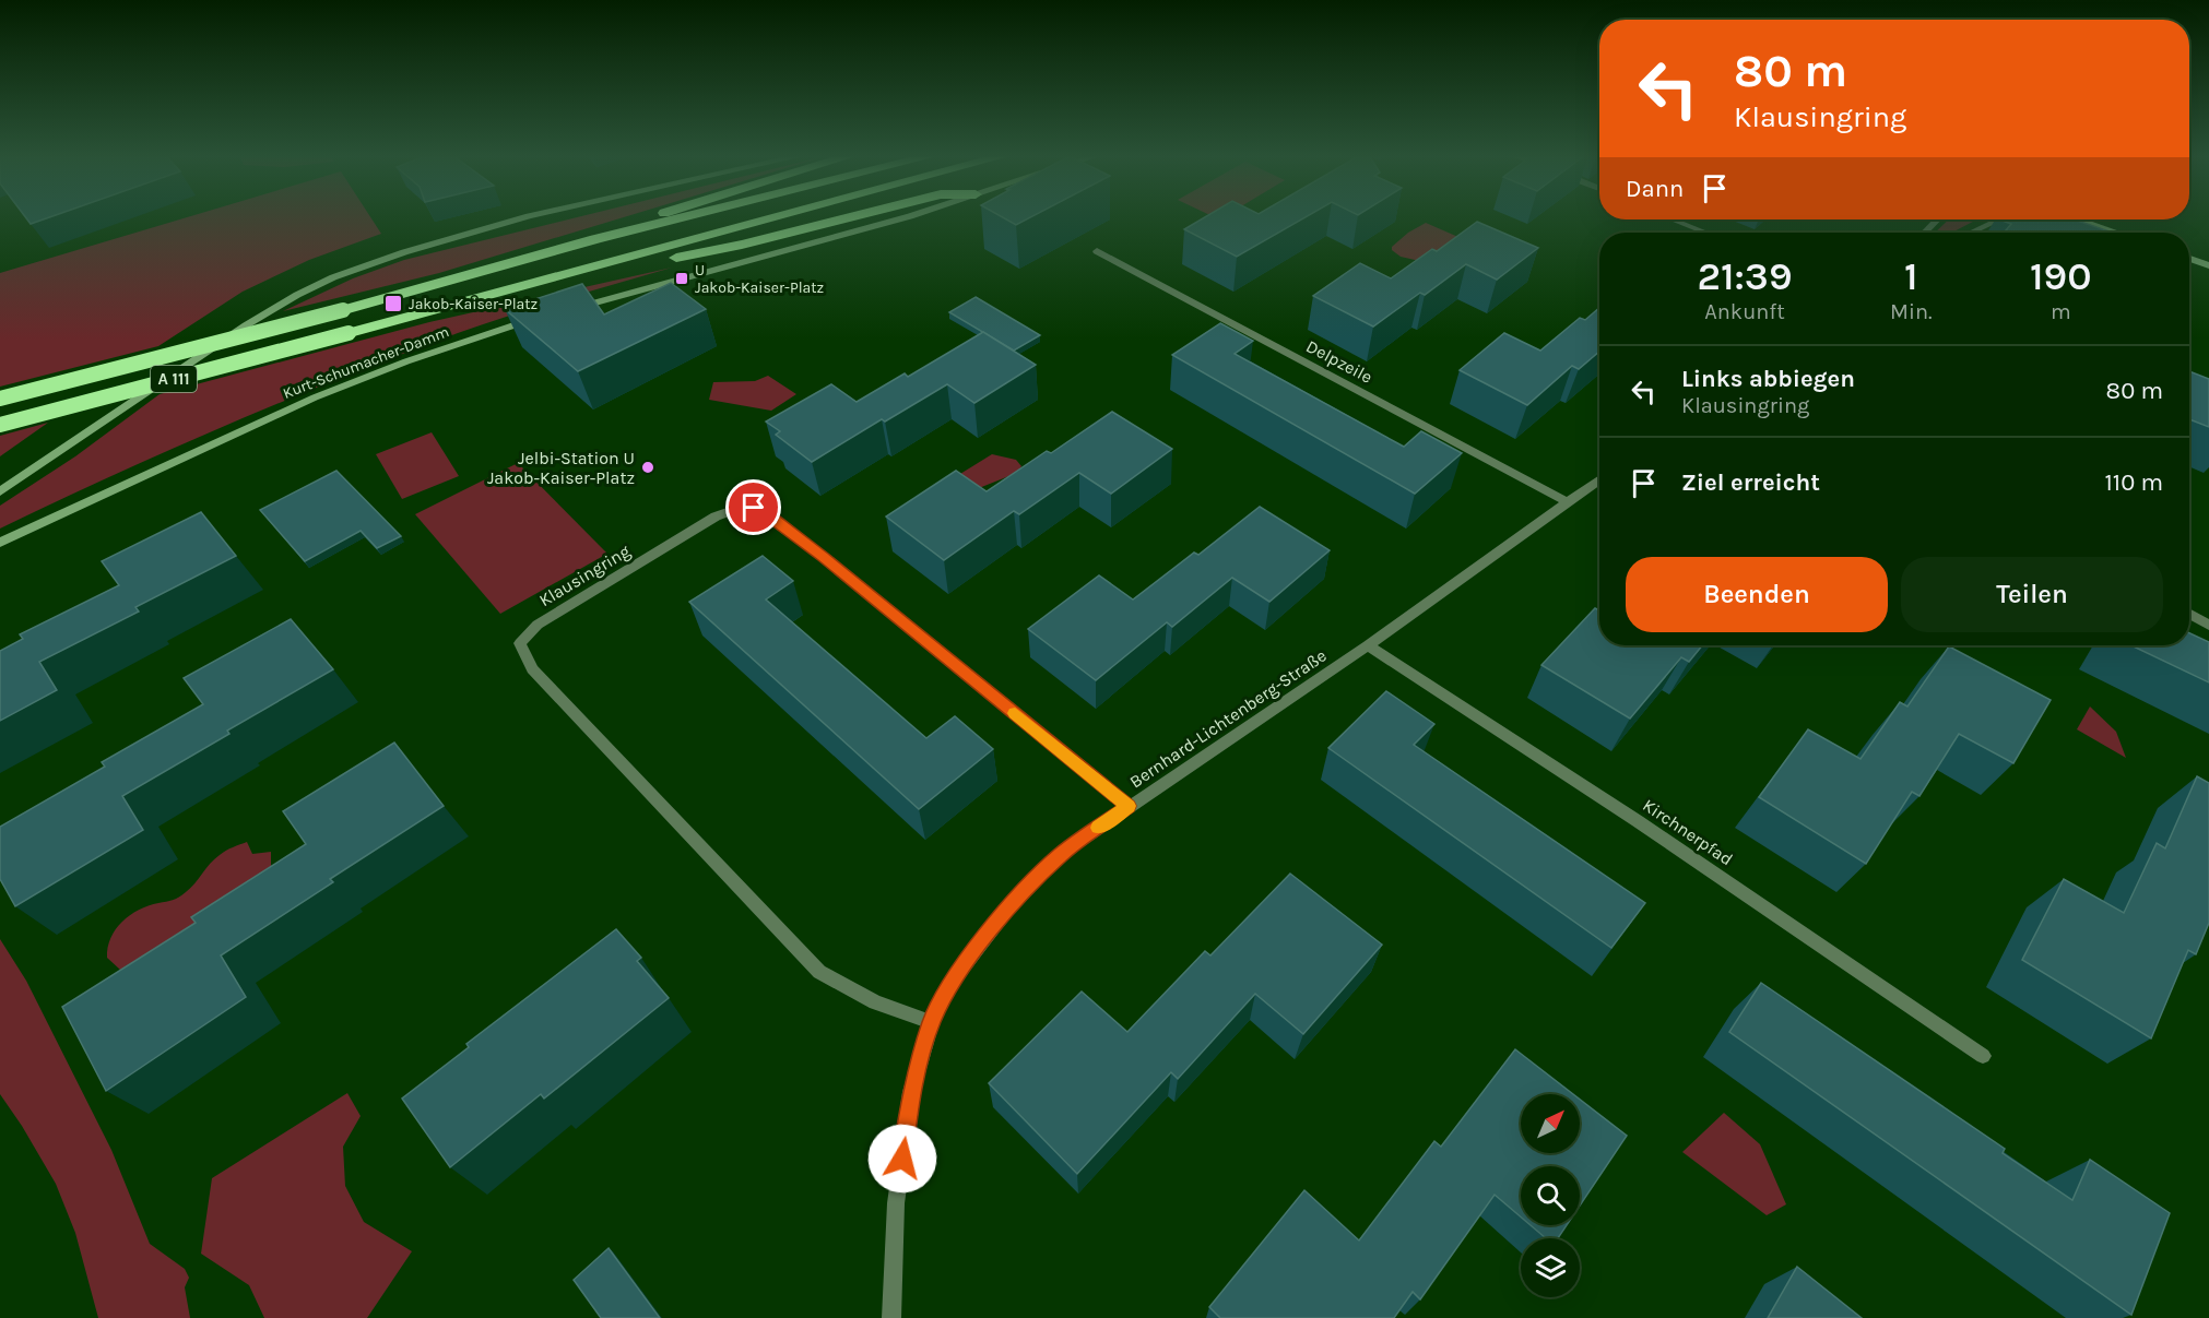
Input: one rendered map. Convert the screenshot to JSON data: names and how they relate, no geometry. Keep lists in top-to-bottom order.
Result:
{
  "streets": {
    "highway": ["A 111"],
    "main road": ["Kurt-Schumacher-Damm"],
    "street": [
      "Delpzeile",
      "Klausingring",
      "Bernhard-Lichtenberg-Straße",
      "Kirchnerpfad"
    ]
  },
  "crossings": [
    ["Delpzeile", "Bernhard-Lichtenberg-Straße"],
    ["Klausingring", "Bernhard-Lichtenberg-Straße"],
    ["Bernhard-Lichtenberg-Straße", "Kirchnerpfad"]
  ],
  "places": {
    "transit": ["U Jakob-Kaiser-Platz", "Jakob-Kaiser-Platz"],
    "other": ["Jelbi-Station U Jakob-Kaiser-Platz"]
  },
  "north": "top right",
  "page": {
    "turn": ["80 m", "Klausingring"],
    "then": "Dann",
    "eta": [
      "21:39",
      "Ankunft",
      "1",
      "Min.",
      "190",
      "m"
    ],
    "list": [
      {
        "name": "Links abbiegen",
        "note": "Klausingring",
        "value": "80 m"
      },
      {
        "name": "Ziel erreicht",
        "value": "110 m"
      }
    ],
    "buttons": ["Beenden", "Teilen"]
  }
}
